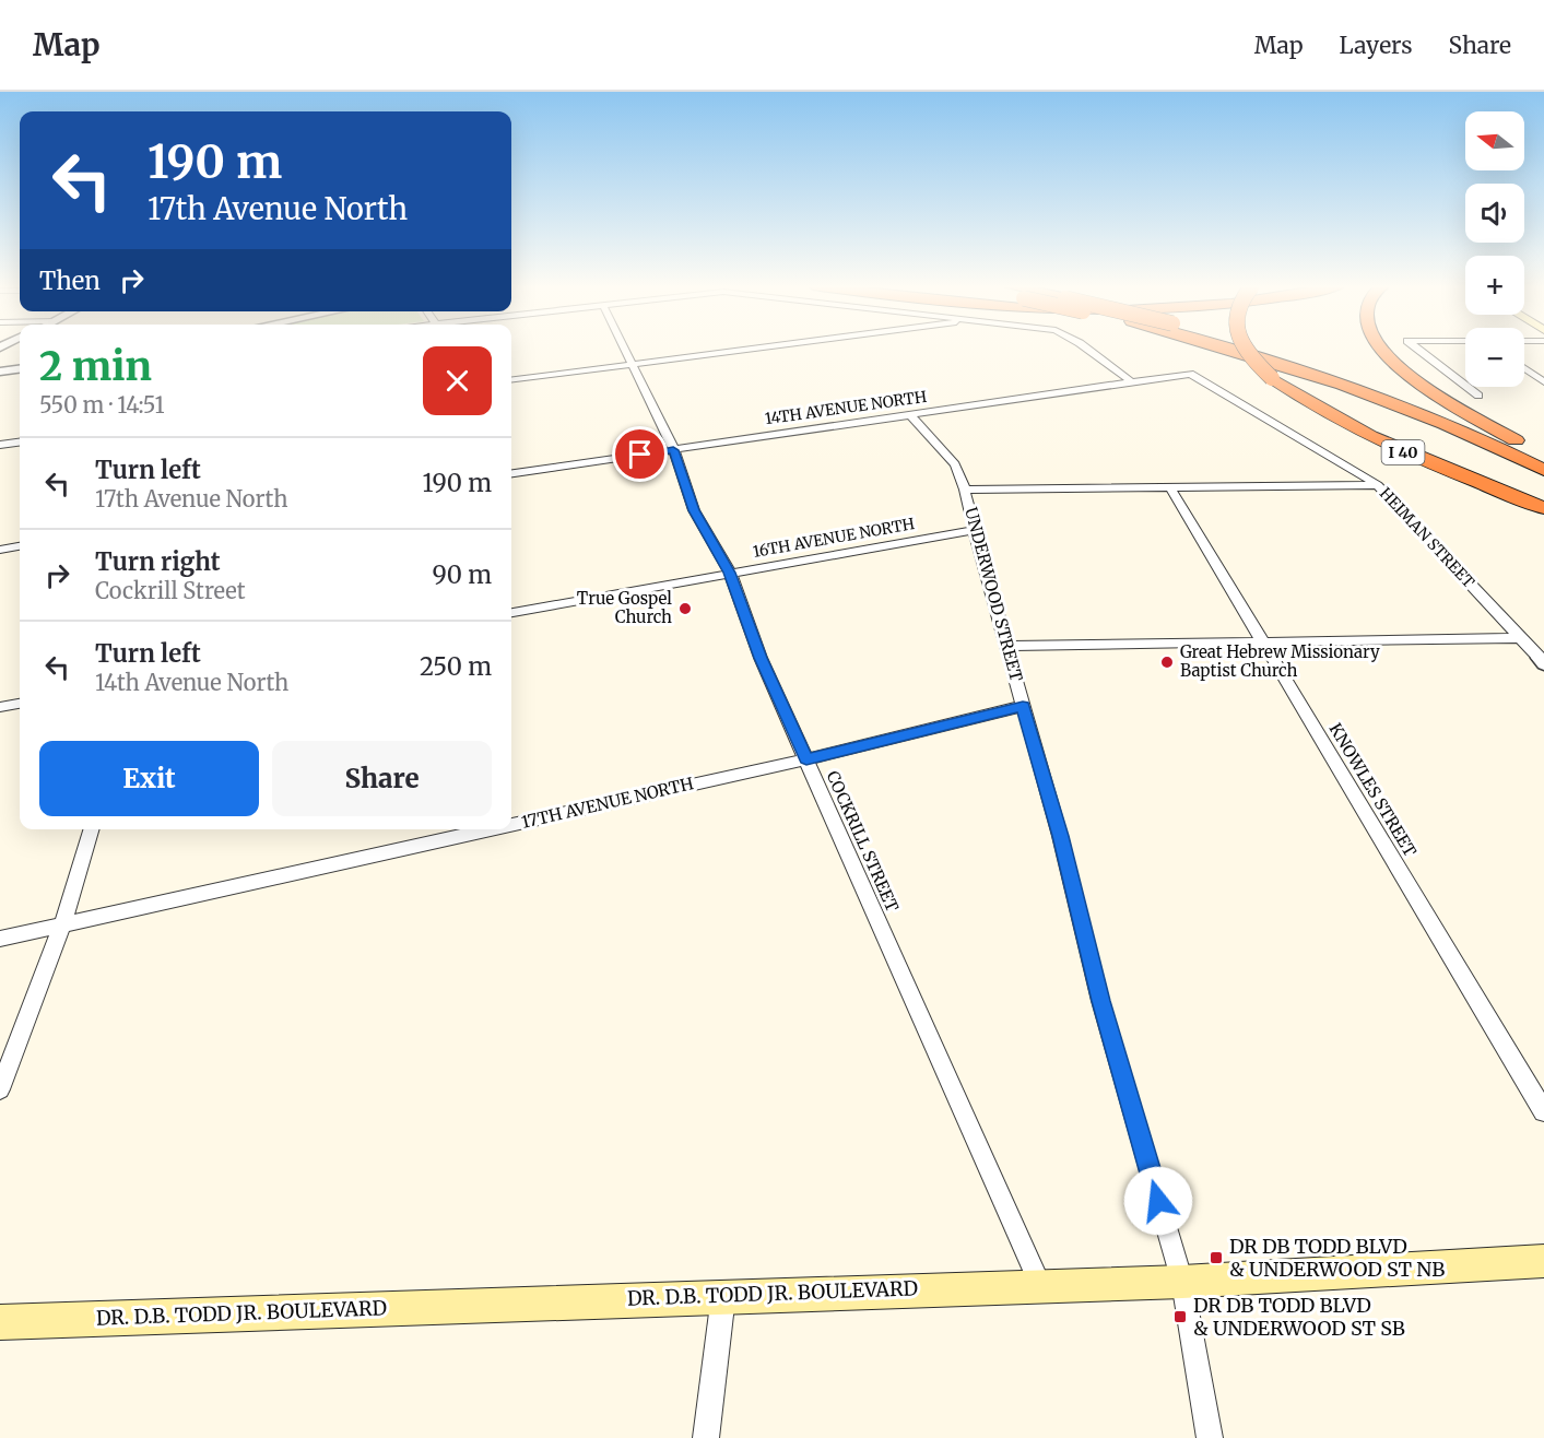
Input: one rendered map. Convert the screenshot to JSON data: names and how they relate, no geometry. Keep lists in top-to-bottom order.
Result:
{
  "streets": {
    "highway": ["I 40"],
    "main road": ["DR. D.B. TODD JR. BOULEVARD"],
    "street": [
      "14TH AVENUE NORTH",
      "16TH AVENUE NORTH",
      "HEIMAN STREET",
      "UNDERWOOD STREET",
      "KNOWLES STREET",
      "17TH AVENUE NORTH",
      "COCKRILL STREET"
    ]
  },
  "crossings": [
    ["14TH AVENUE NORTH", "HEIMAN STREET"],
    ["14TH AVENUE NORTH", "UNDERWOOD STREET"],
    ["14TH AVENUE NORTH", "COCKRILL STREET"],
    ["16TH AVENUE NORTH", "UNDERWOOD STREET"],
    ["16TH AVENUE NORTH", "COCKRILL STREET"],
    ["UNDERWOOD STREET", "17TH AVENUE NORTH"],
    ["UNDERWOOD STREET", "DR. D.B. TODD JR. BOULEVARD"],
    ["17TH AVENUE NORTH", "COCKRILL STREET"],
    ["COCKRILL STREET", "DR. D.B. TODD JR. BOULEVARD"]
  ],
  "places": {
    "other": ["True Gospel Church", "Great Hebrew Missionary Baptist Church"],
    "transit": ["DR DB TODD BLVD & UNDERWOOD ST NB", "DR DB TODD BLVD & UNDERWOOD ST SB"]
  },
  "north": "left",
  "page": {
    "header": "Map",
    "nav": ["Map", "Layers", "Share"],
    "map_buttons": ["+", "−"],
    "turn": ["190 m", "17th Avenue North"],
    "then": "Then",
    "heading": ["2 min", "550 m · 14:51"],
    "list": [
      {
        "name": "Turn left",
        "note": "17th Avenue North",
        "value": "190 m"
      },
      {
        "name": "Turn right",
        "note": "Cockrill Street",
        "value": "90 m"
      },
      {
        "name": "Turn left",
        "note": "14th Avenue North",
        "value": "250 m"
      }
    ],
    "buttons": ["Exit", "Share"]
  }
}
